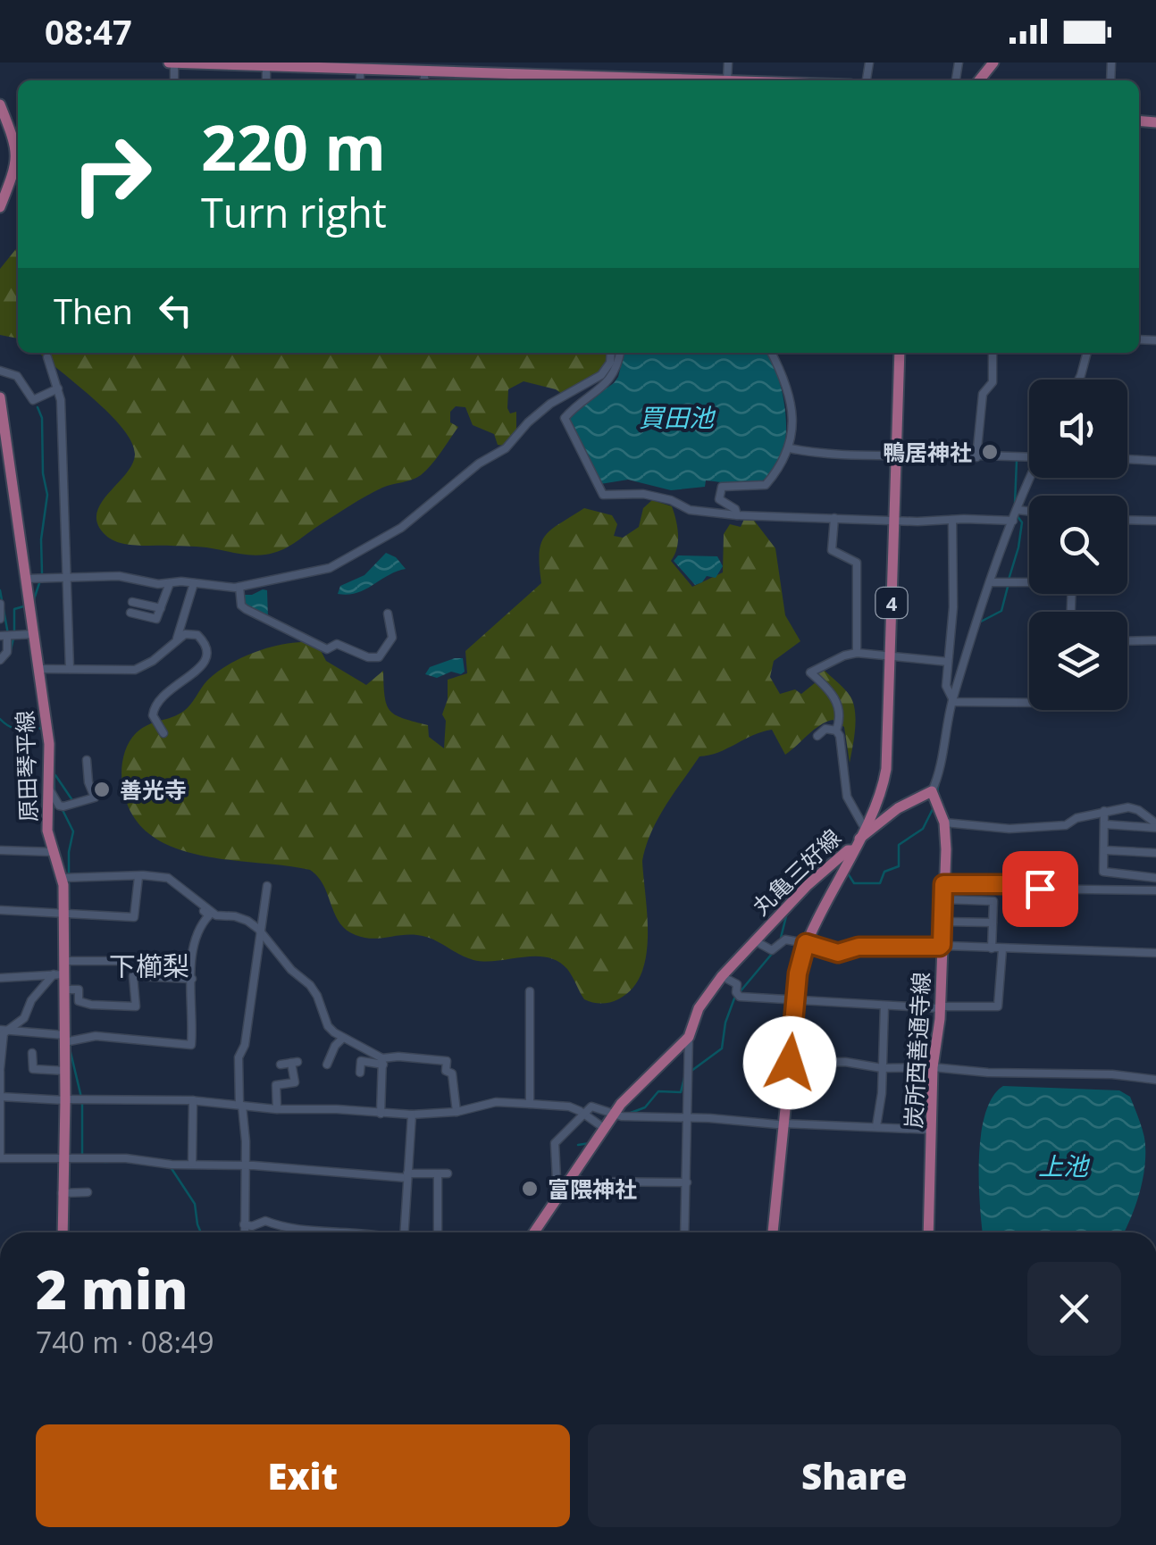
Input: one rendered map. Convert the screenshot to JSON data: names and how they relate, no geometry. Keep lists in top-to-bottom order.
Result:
{
  "streets": {
    "main road": [
      "4",
      "原田琴平線",
      "丸亀三好線",
      "炭所西善通寺線"
    ]
  },
  "districts": ["下櫛梨"],
  "water": ["買田池", "上池"],
  "places": ["鴨居神社", "善光寺", "富隈神社"],
  "page": {
    "status": "08:47",
    "turn": ["220 m", "Turn right"],
    "then": "Then",
    "heading": ["2 min", "740 m · 08:49"],
    "buttons": ["Exit", "Share"]
  }
}
